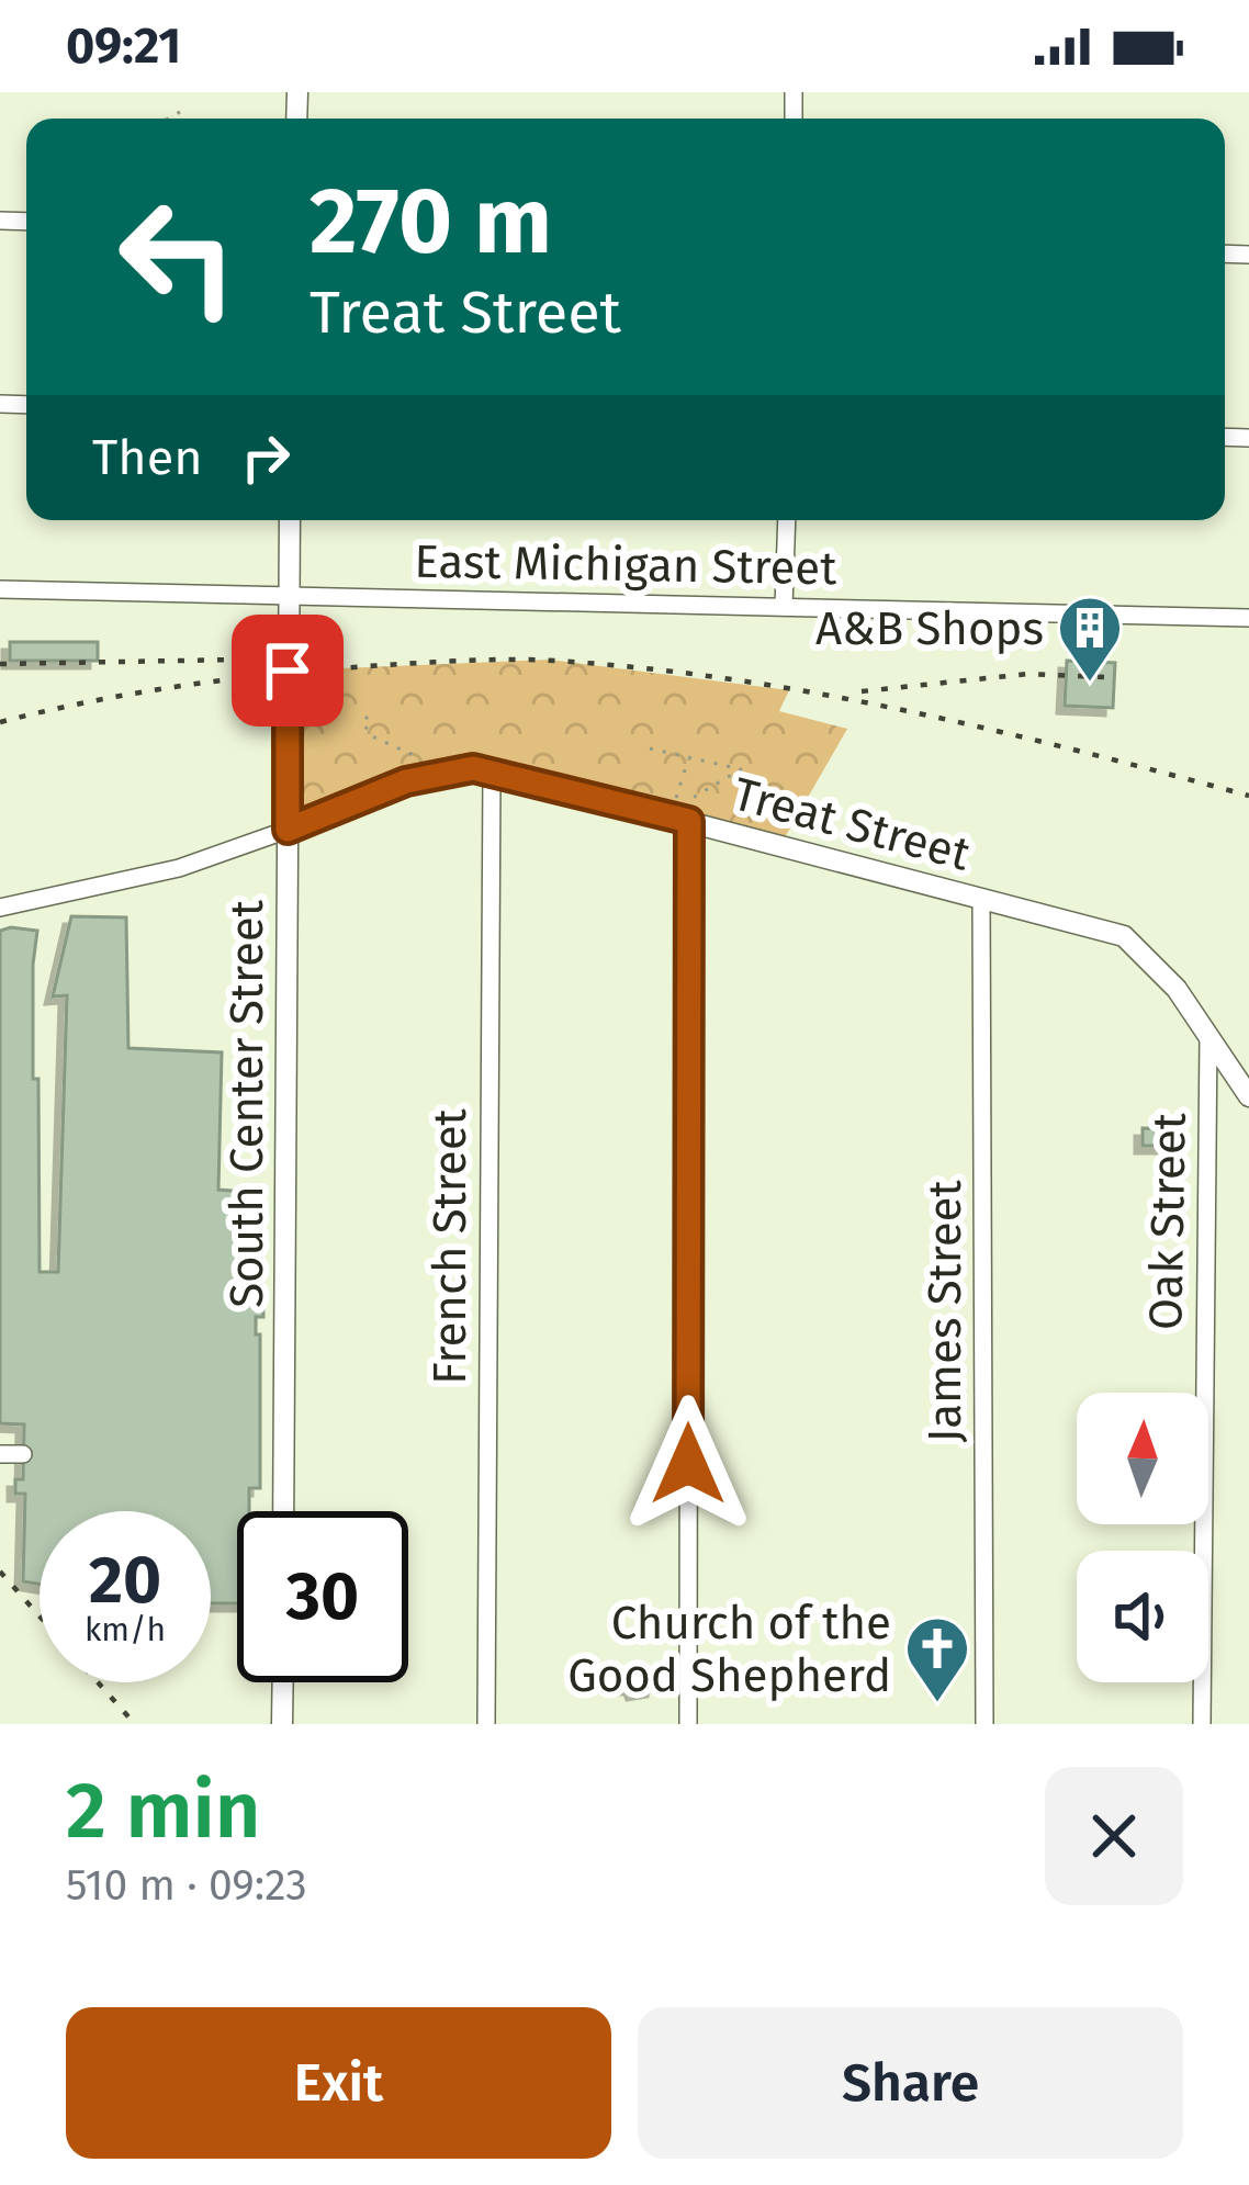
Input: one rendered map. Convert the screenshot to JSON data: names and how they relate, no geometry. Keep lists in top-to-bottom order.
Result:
{
  "streets": {
    "street": [
      "East Michigan Street",
      "Treat Street",
      "South Center Street",
      "Oak Street",
      "French Street",
      "James Street"
    ]
  },
  "crossings": [
    ["East Michigan Street", "South Center Street"],
    ["Treat Street", "South Center Street"],
    ["Treat Street", "Oak Street"],
    ["Treat Street", "French Street"],
    ["Treat Street", "James Street"]
  ],
  "places": {
    "building": ["A&B Shops"],
    "church": ["Church of the Good Shepherd"]
  },
  "north": "top",
  "page": {
    "status": "09:21",
    "turn": ["270 m", "Treat Street"],
    "then": "Then",
    "speed": "20 km/h",
    "limit": "30",
    "heading": ["2 min", "510 m · 09:23"],
    "buttons": ["Exit", "Share"]
  }
}
